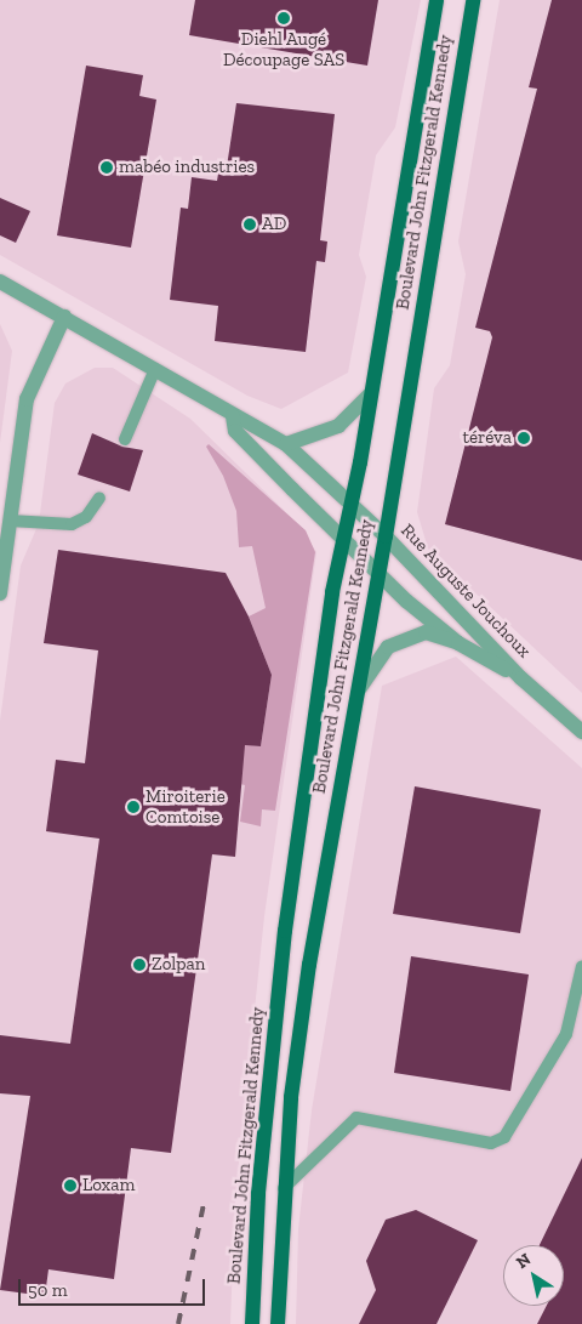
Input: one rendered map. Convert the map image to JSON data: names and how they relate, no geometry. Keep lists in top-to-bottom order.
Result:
{
  "streets": {
    "main road": ["Boulevard John Fitzgerald Kennedy"],
    "street": ["Rue Auguste Jouchoux"]
  },
  "crossings": [
    ["Boulevard John Fitzgerald Kennedy", "Rue Auguste Jouchoux"]
  ],
  "places": [
    "Diehl Augé Découpage SAS",
    "mabéo industries",
    "AD",
    "téréva",
    "Miroiterie Comtoise",
    "Zolpan",
    "Loxam"
  ],
  "scale_bar": "50 m",
  "north": "top left"
}
